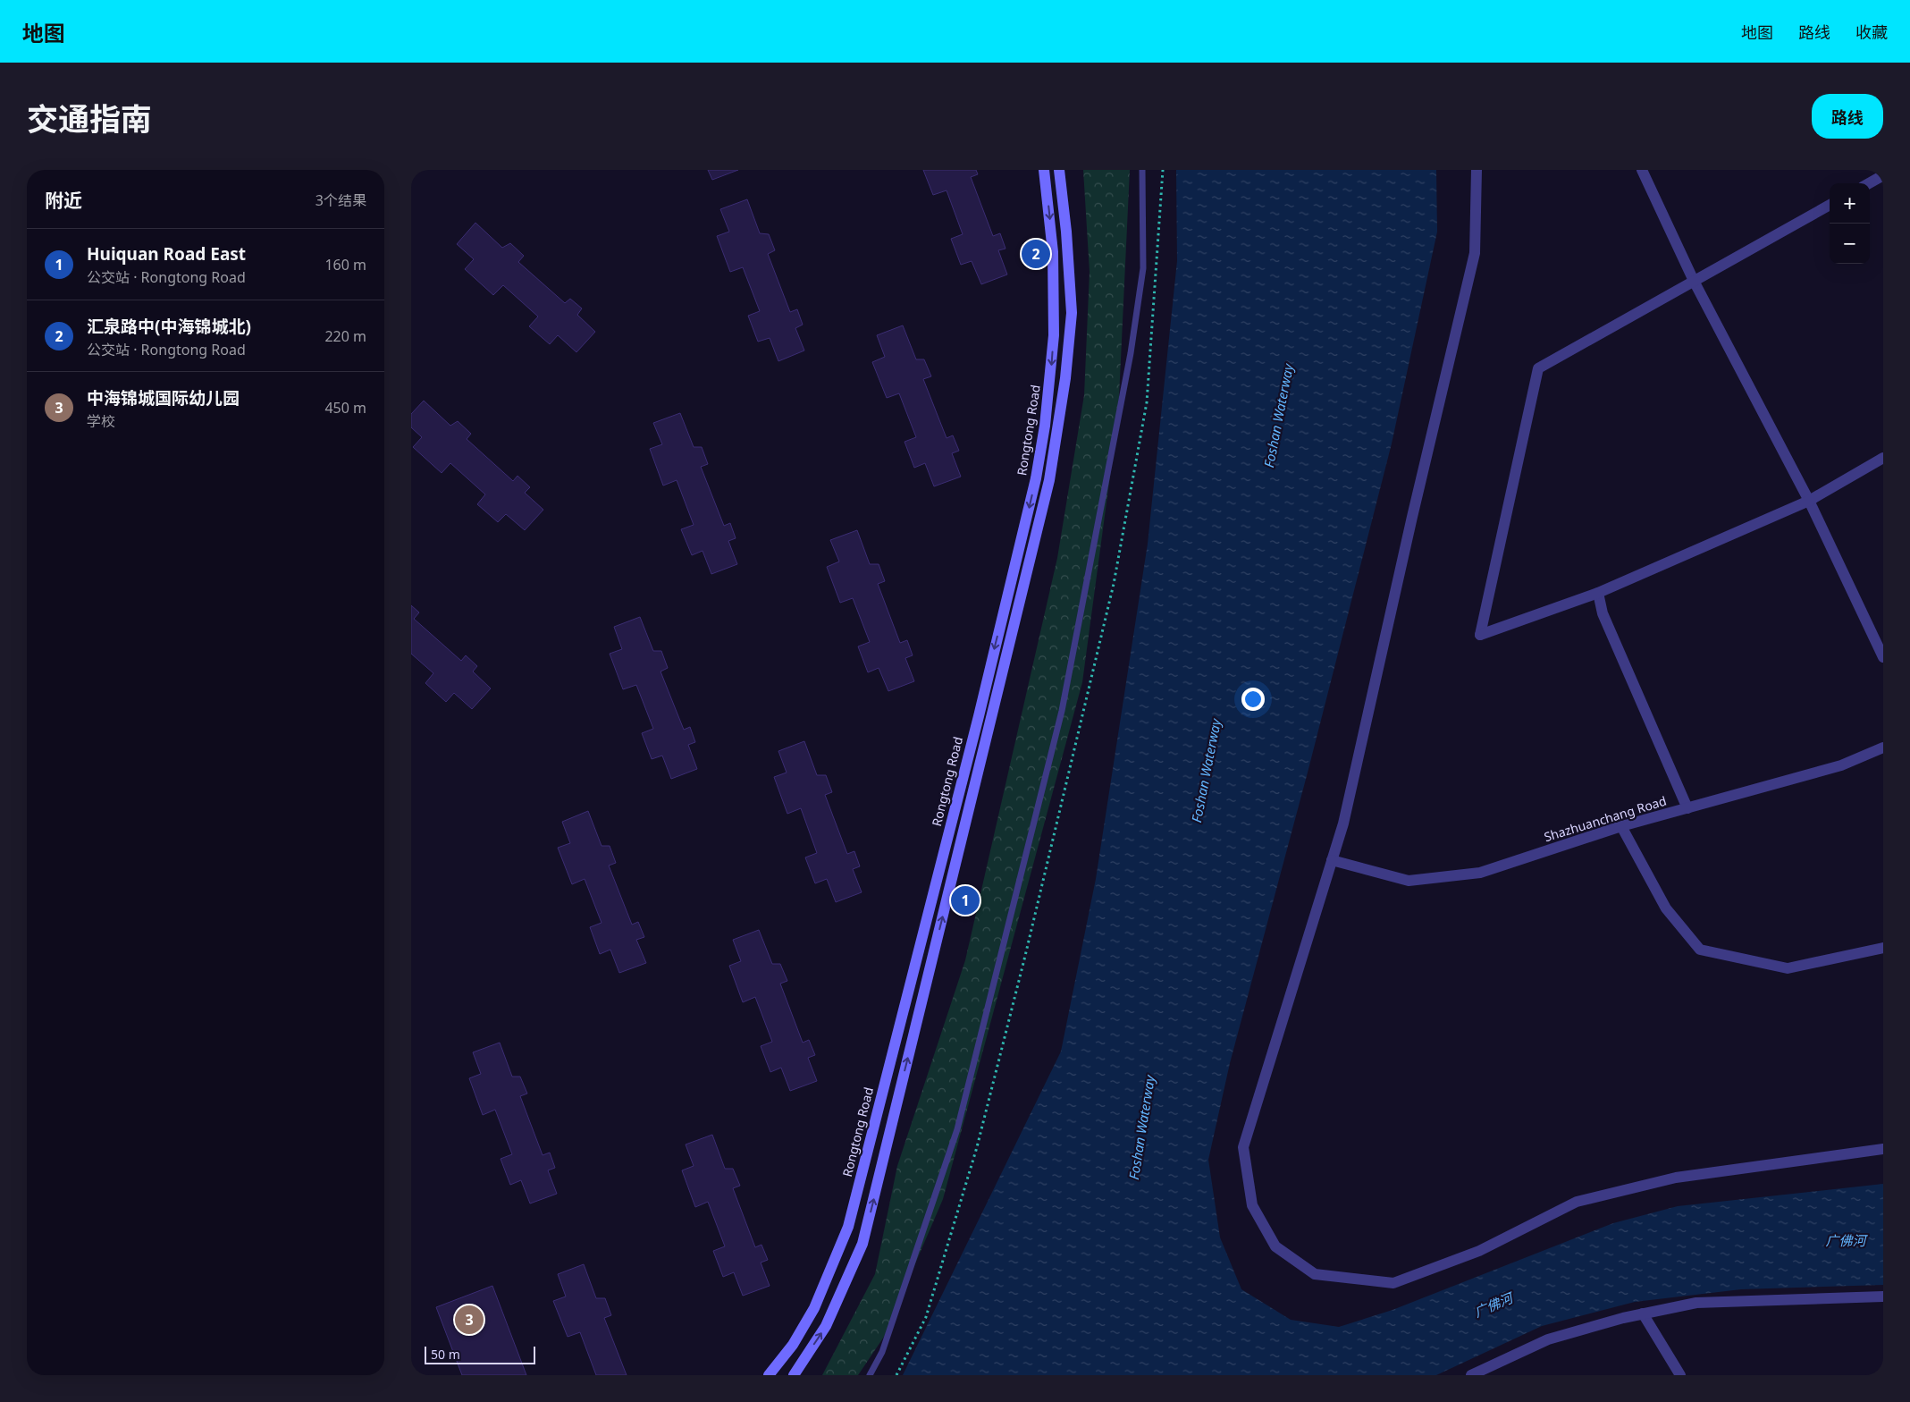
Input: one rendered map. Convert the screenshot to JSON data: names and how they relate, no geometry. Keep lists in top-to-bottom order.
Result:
{
  "streets": {
    "main road": ["Rongtong Road"],
    "street": ["Shazhuanchang Road"]
  },
  "water": ["Foshan Waterway", "广佛河"],
  "scale_bar": "50 m",
  "page": {
    "header": "地图",
    "nav": ["地图", "路线", "收藏"],
    "title": "交通指南",
    "buttons": "路线",
    "heading": ["附近", "3个结果"],
    "map_buttons": ["+", "−"],
    "list": [
      {
        "mark": "1",
        "name": "Huiquan Road East",
        "note": "公交站 · Rongtong Road",
        "value": "160 m"
      },
      {
        "mark": "2",
        "name": "汇泉路中(中海锦城北)",
        "note": "公交站 · Rongtong Road",
        "value": "220 m"
      },
      {
        "mark": "3",
        "name": "中海锦城国际幼儿园",
        "note": "学校",
        "value": "450 m"
      }
    ],
    "pins": ["2", "1", "3"],
    "scale": "50 m"
  }
}
